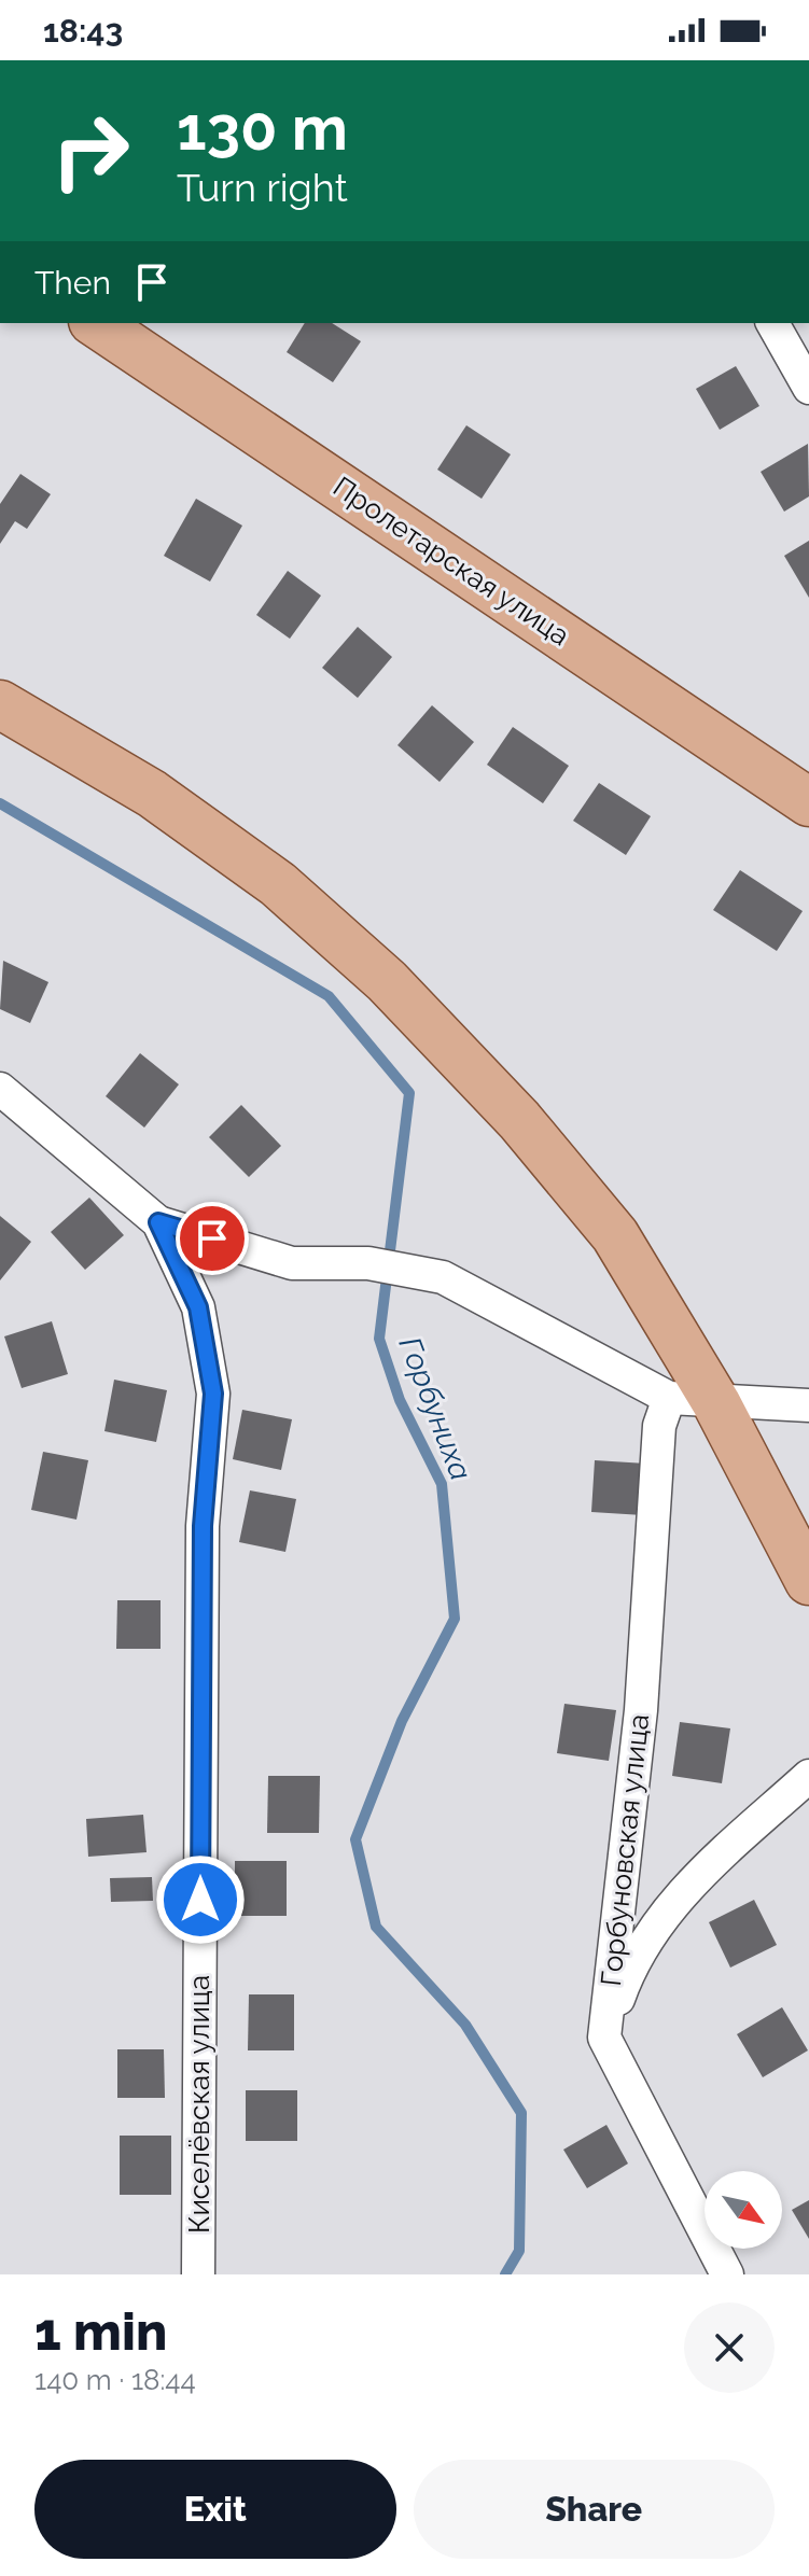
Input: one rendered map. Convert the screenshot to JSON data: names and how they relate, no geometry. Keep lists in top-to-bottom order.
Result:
{
  "streets": {
    "main road": ["Пролетарская улица"],
    "street": ["Горбуновская улица", "Киселёвская улица"]
  },
  "water": ["Горбуниха"],
  "north": "bottom right",
  "page": {
    "status": "18:43",
    "turn": ["130 m", "Turn right"],
    "then": "Then",
    "heading": ["1 min", "140 m · 18:44"],
    "buttons": ["Exit", "Share"]
  }
}
